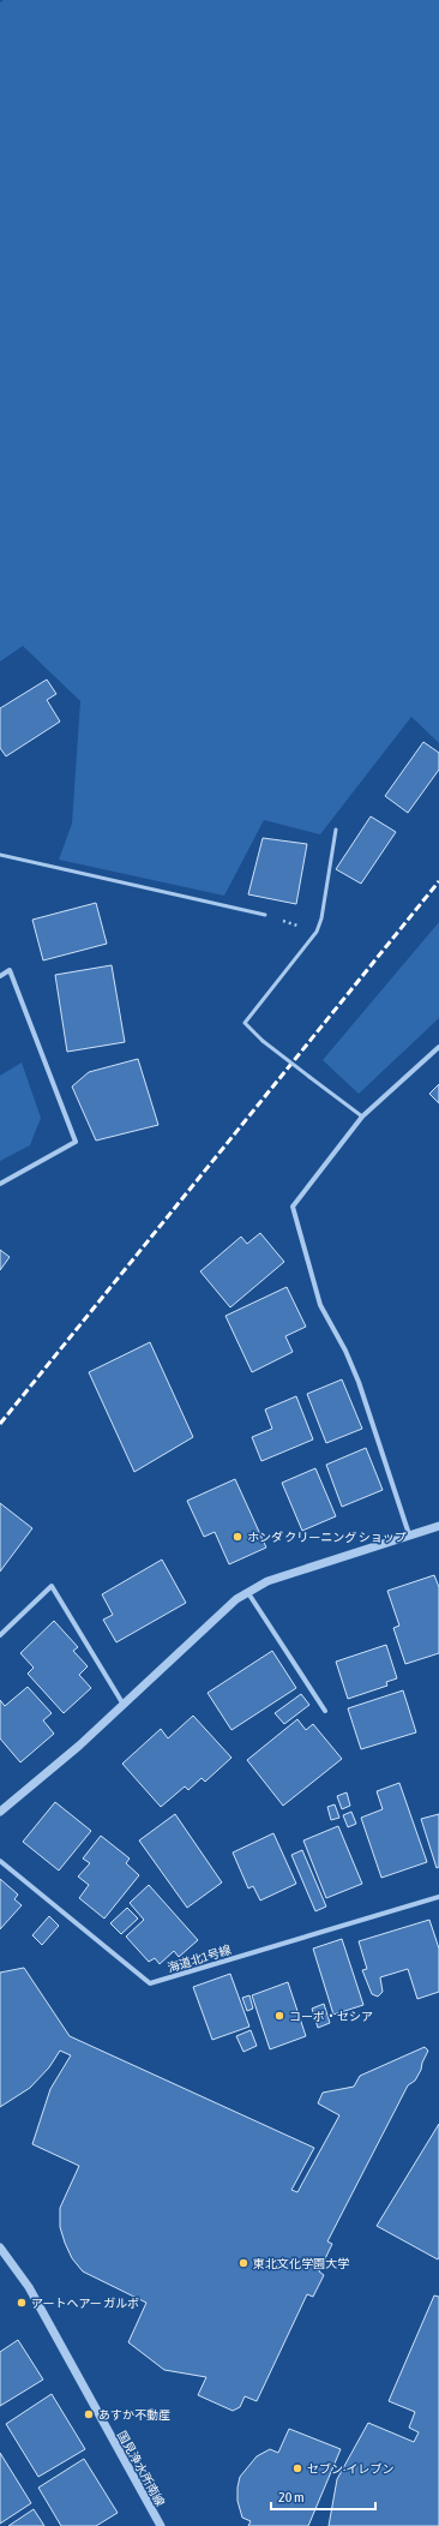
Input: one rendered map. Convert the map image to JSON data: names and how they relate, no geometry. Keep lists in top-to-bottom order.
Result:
{
  "streets": {
    "street": ["海道北1号線", "国見浄水所南線"]
  },
  "places": [
    "ホンダ クリーニング ショップ",
    "コーポ・セシア",
    "東北文化学園大学",
    "アートヘアー ガルボ",
    "あすか不動産",
    "セブン-イレブン"
  ],
  "scale_bar": "20 m"
}
